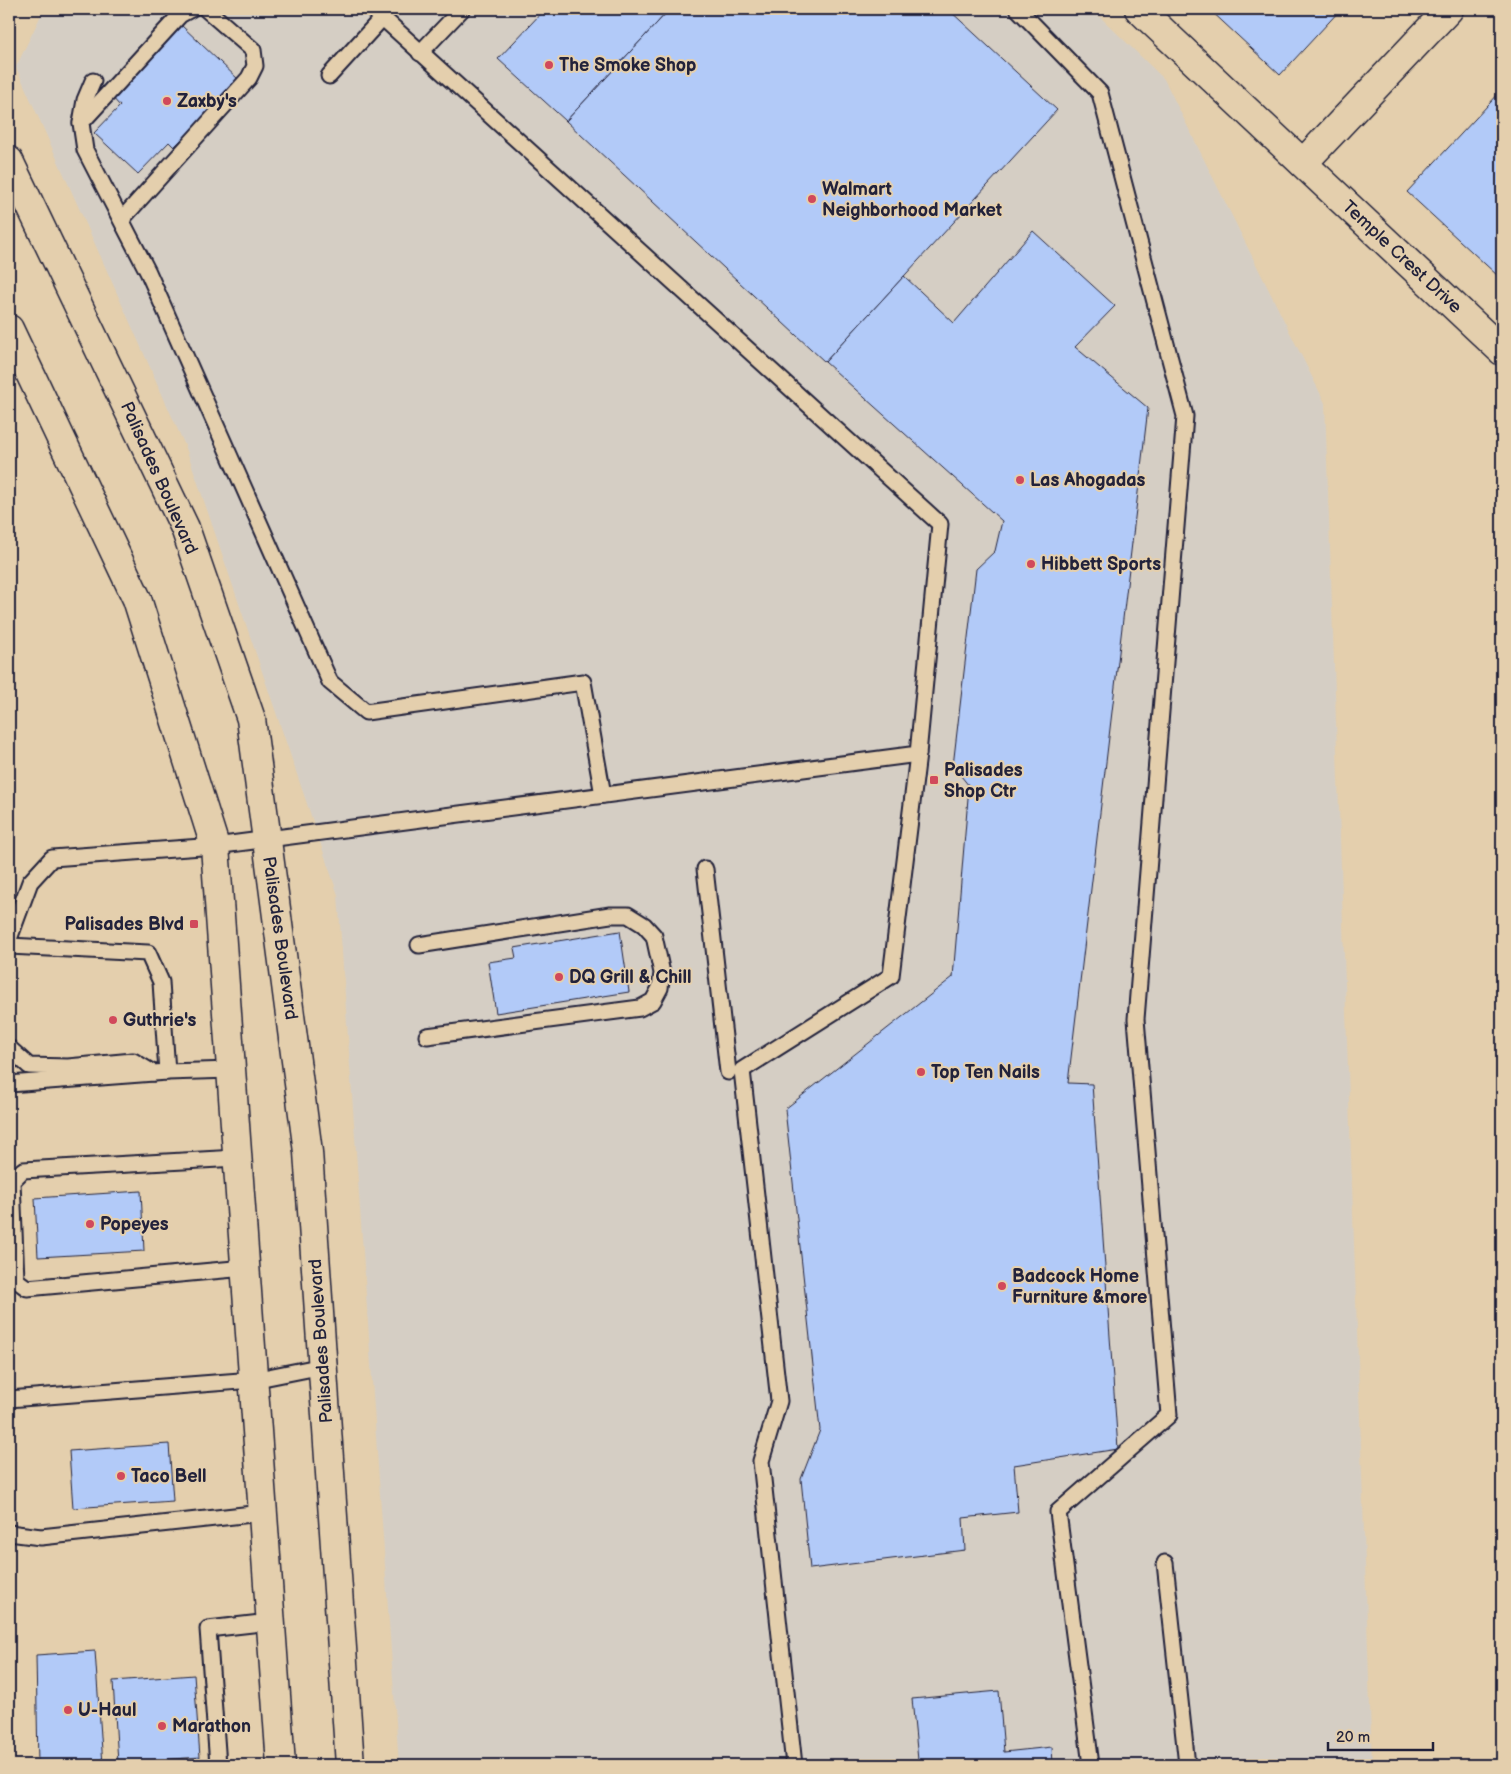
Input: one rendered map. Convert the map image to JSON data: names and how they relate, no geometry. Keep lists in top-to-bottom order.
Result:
{
  "streets": {
    "main road": ["Temple Crest Drive", "Palisades Boulevard"]
  },
  "places": {
    "other": [
      "The Smoke Shop",
      "Zaxby's",
      "Walmart Neighborhood Market",
      "Las Ahogadas",
      "Hibbett Sports",
      "DQ Grill & Chill",
      "Guthrie's",
      "Top Ten Nails",
      "Popeyes",
      "Badcock Home Furniture &more",
      "Taco Bell",
      "U-Haul",
      "Marathon"
    ],
    "transit": ["Palisades Shop Ctr", "Palisades Blvd"]
  },
  "scale_bar": "20 m"
}
